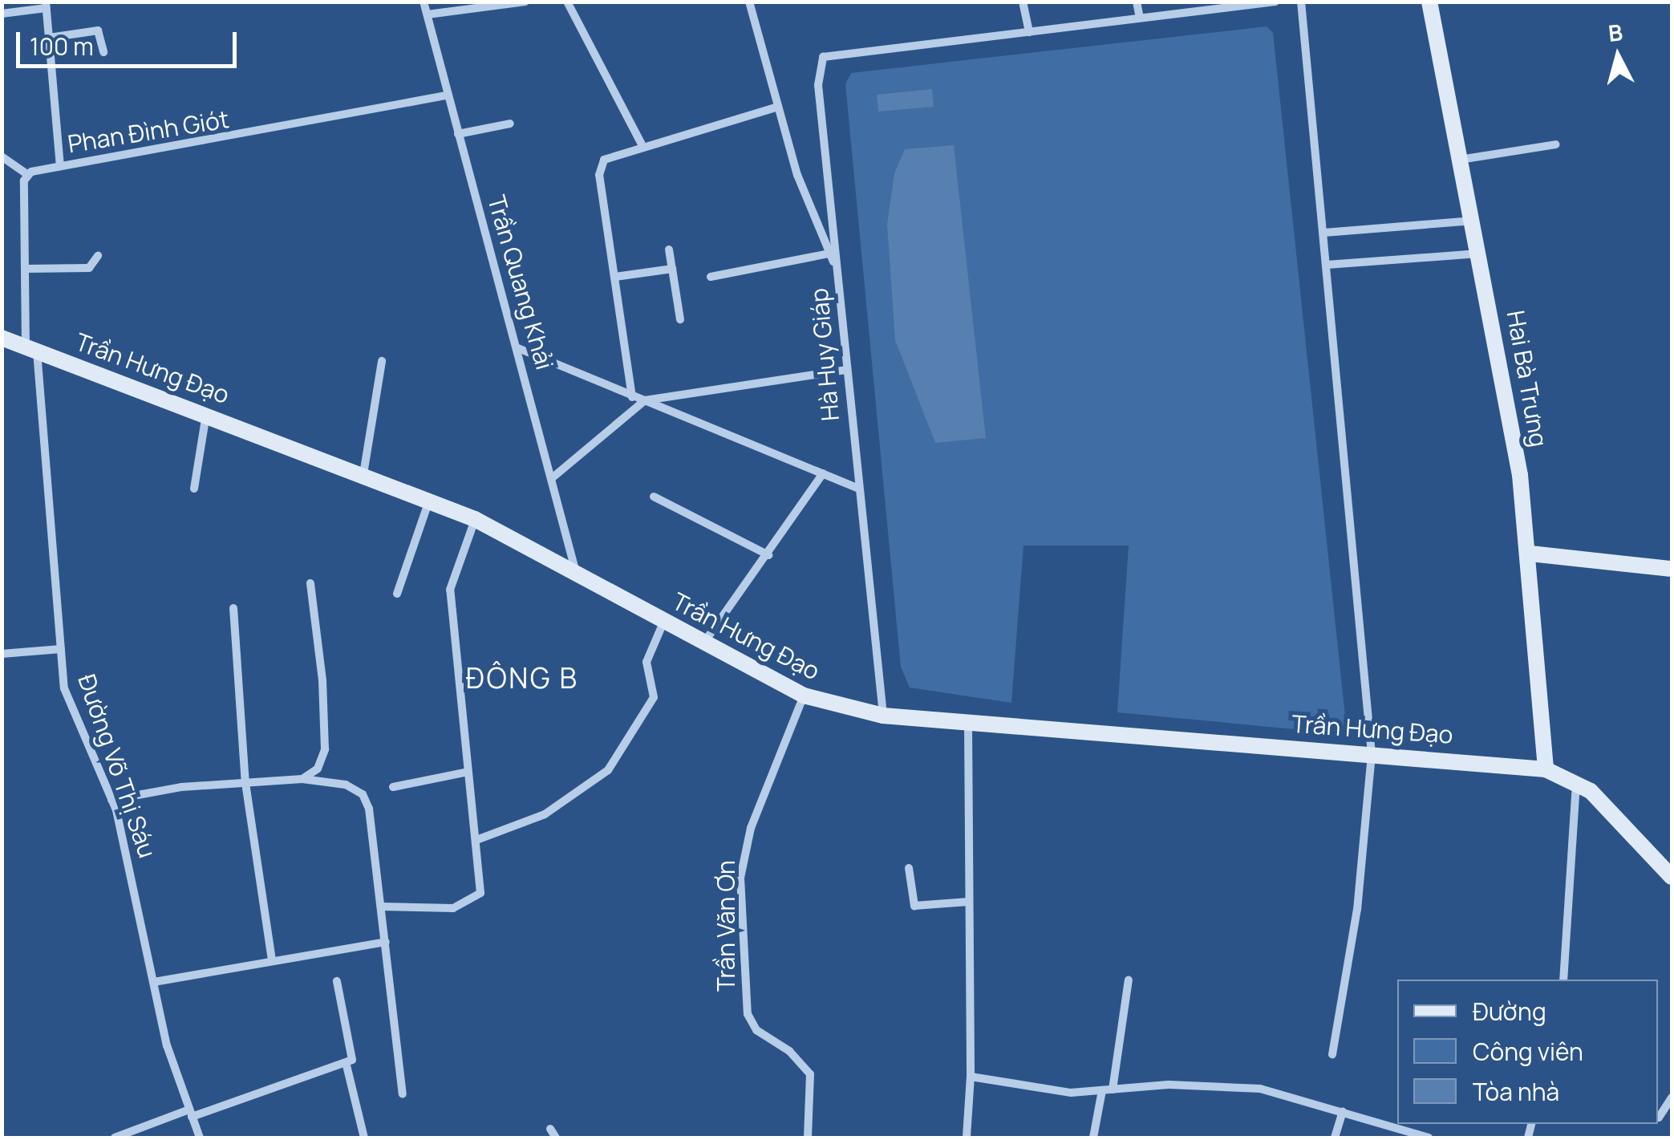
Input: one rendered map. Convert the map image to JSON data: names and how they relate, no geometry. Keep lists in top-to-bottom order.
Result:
{
  "streets": {
    "main road": ["Trần Hưng Đạo", "Hai Bà Trưng"],
    "street": [
      "Phan Đình Giót",
      "Trần Quang Khải",
      "Hà Huy Giáp",
      "Đường Võ Thị Sáu",
      "Trần Văn Ơn"
    ]
  },
  "crossings": [
    ["Phan Đình Giót", "Trần Quang Khải"],
    ["Trần Quang Khải", "Trần Hưng Đạo"],
    ["Hà Huy Giáp", "Trần Hưng Đạo"],
    ["Trần Hưng Đạo", "Hai Bà Trưng"],
    ["Trần Hưng Đạo", "Đường Võ Thị Sáu"],
    ["Trần Hưng Đạo", "Trần Văn Ơn"]
  ],
  "districts": ["ĐÔNG B"],
  "legend": ["Đường", "Công viên", "Tòa nhà"],
  "scale_bar": "100 m",
  "north": "top"
}
